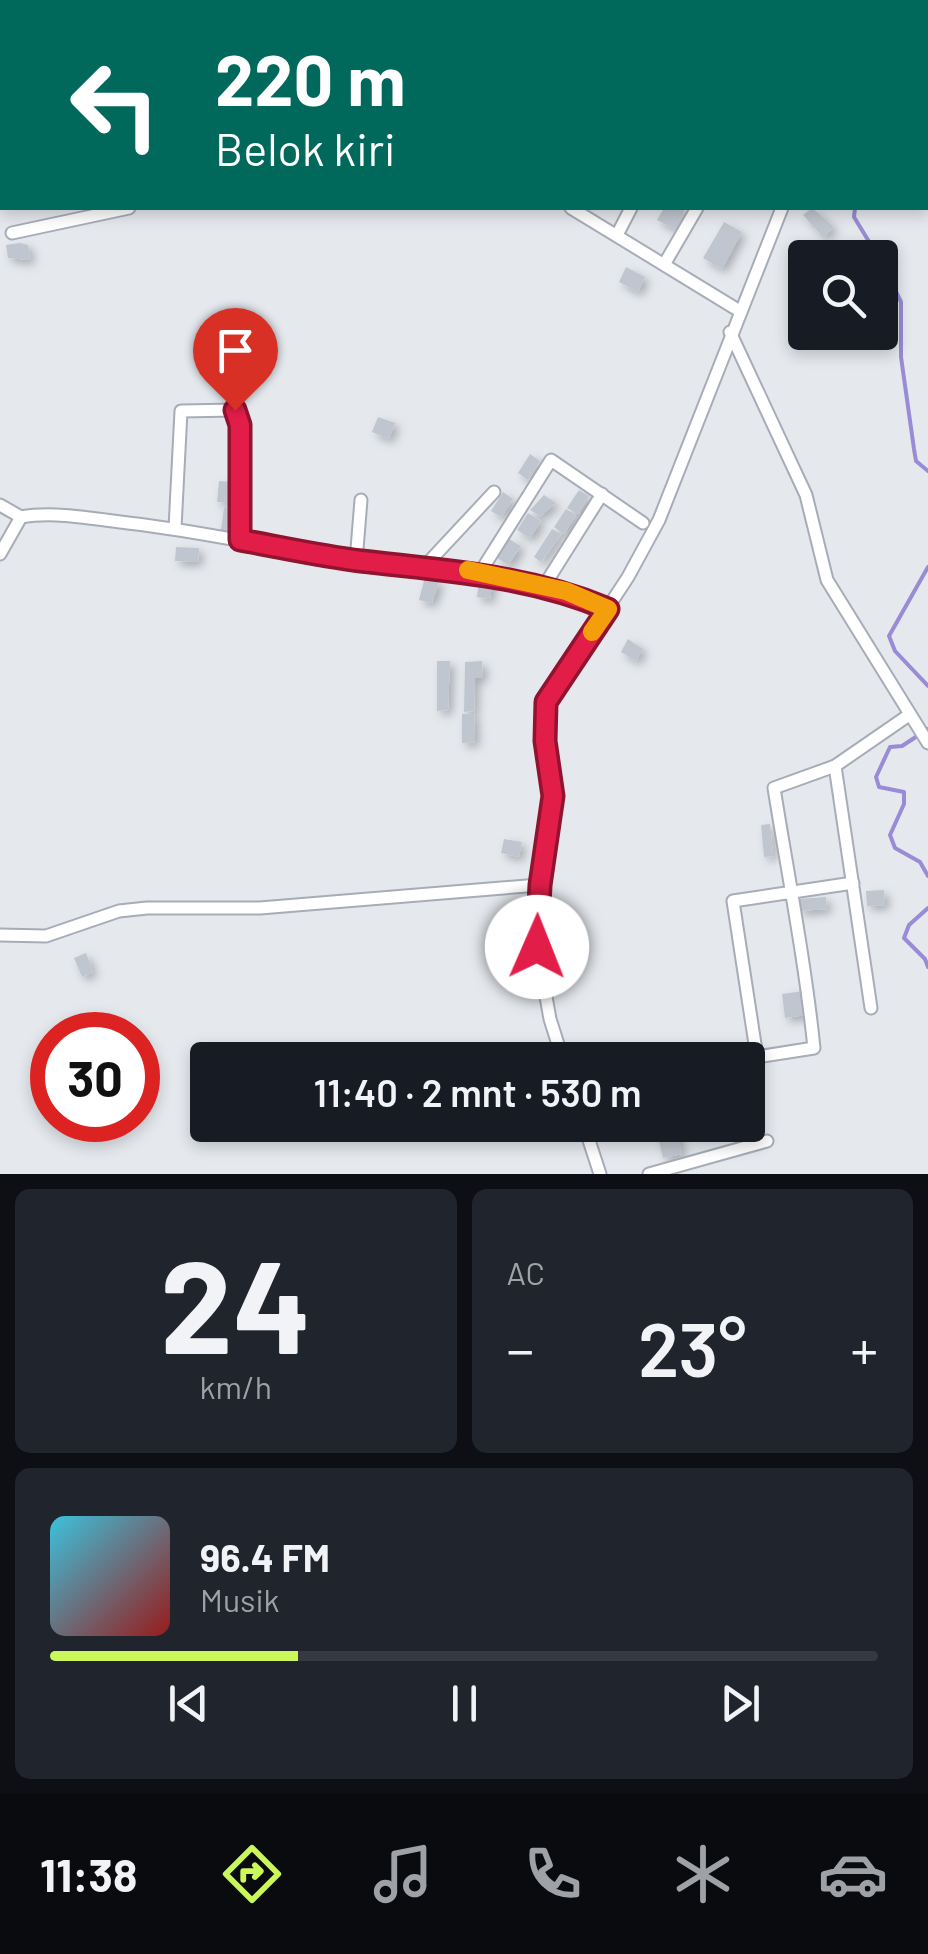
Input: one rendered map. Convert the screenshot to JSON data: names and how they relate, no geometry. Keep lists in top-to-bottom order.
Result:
{
  "page": {
    "turn": ["220 m", "Belok kiri"],
    "limit": "30",
    "trip": "11:40 · 2 mnt · 530 m",
    "tile": [
      ["24", "km/h"],
      "AC"
    ],
    "heat": ["−", "23°", "+"],
    "song": ["96.4 FM", "Musik"],
    "tabs": "11:38"
  }
}
